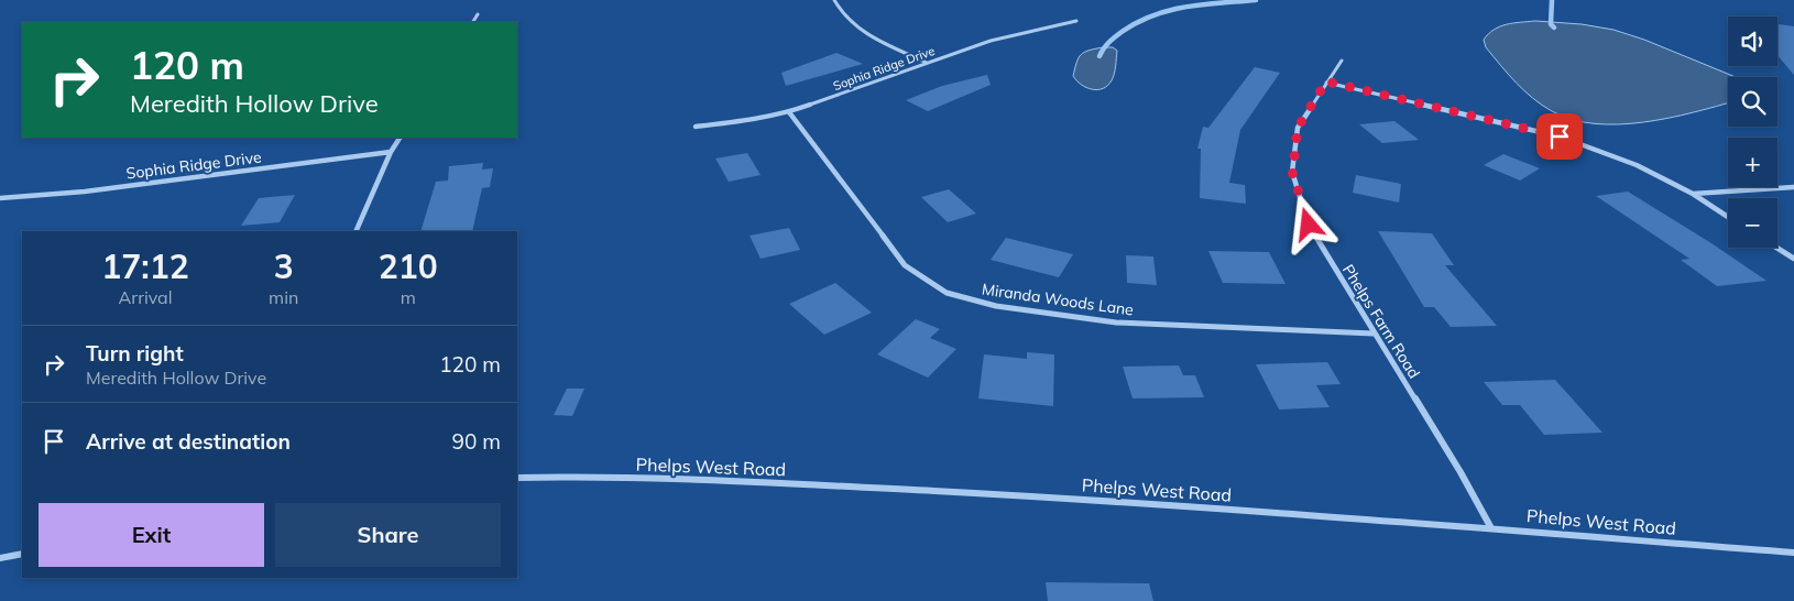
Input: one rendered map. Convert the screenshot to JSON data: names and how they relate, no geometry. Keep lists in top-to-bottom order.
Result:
{
  "streets": {
    "street": [
      "Sophia Ridge Drive",
      "Miranda Woods Lane",
      "Phelps Farm Road",
      "Phelps West Road"
    ]
  },
  "crossings": [
    ["Sophia Ridge Drive", "Miranda Woods Lane"],
    ["Miranda Woods Lane", "Phelps Farm Road"],
    ["Phelps Farm Road", "Phelps West Road"]
  ],
  "page": {
    "map_buttons": ["+", "−"],
    "turn": ["120 m", "Meredith Hollow Drive"],
    "eta": [
      "17:12",
      "Arrival",
      "3",
      "min",
      "210",
      "m"
    ],
    "list": [
      {
        "name": "Turn right",
        "note": "Meredith Hollow Drive",
        "value": "120 m"
      },
      {
        "name": "Arrive at destination",
        "value": "90 m"
      }
    ],
    "buttons": ["Exit", "Share"]
  }
}
